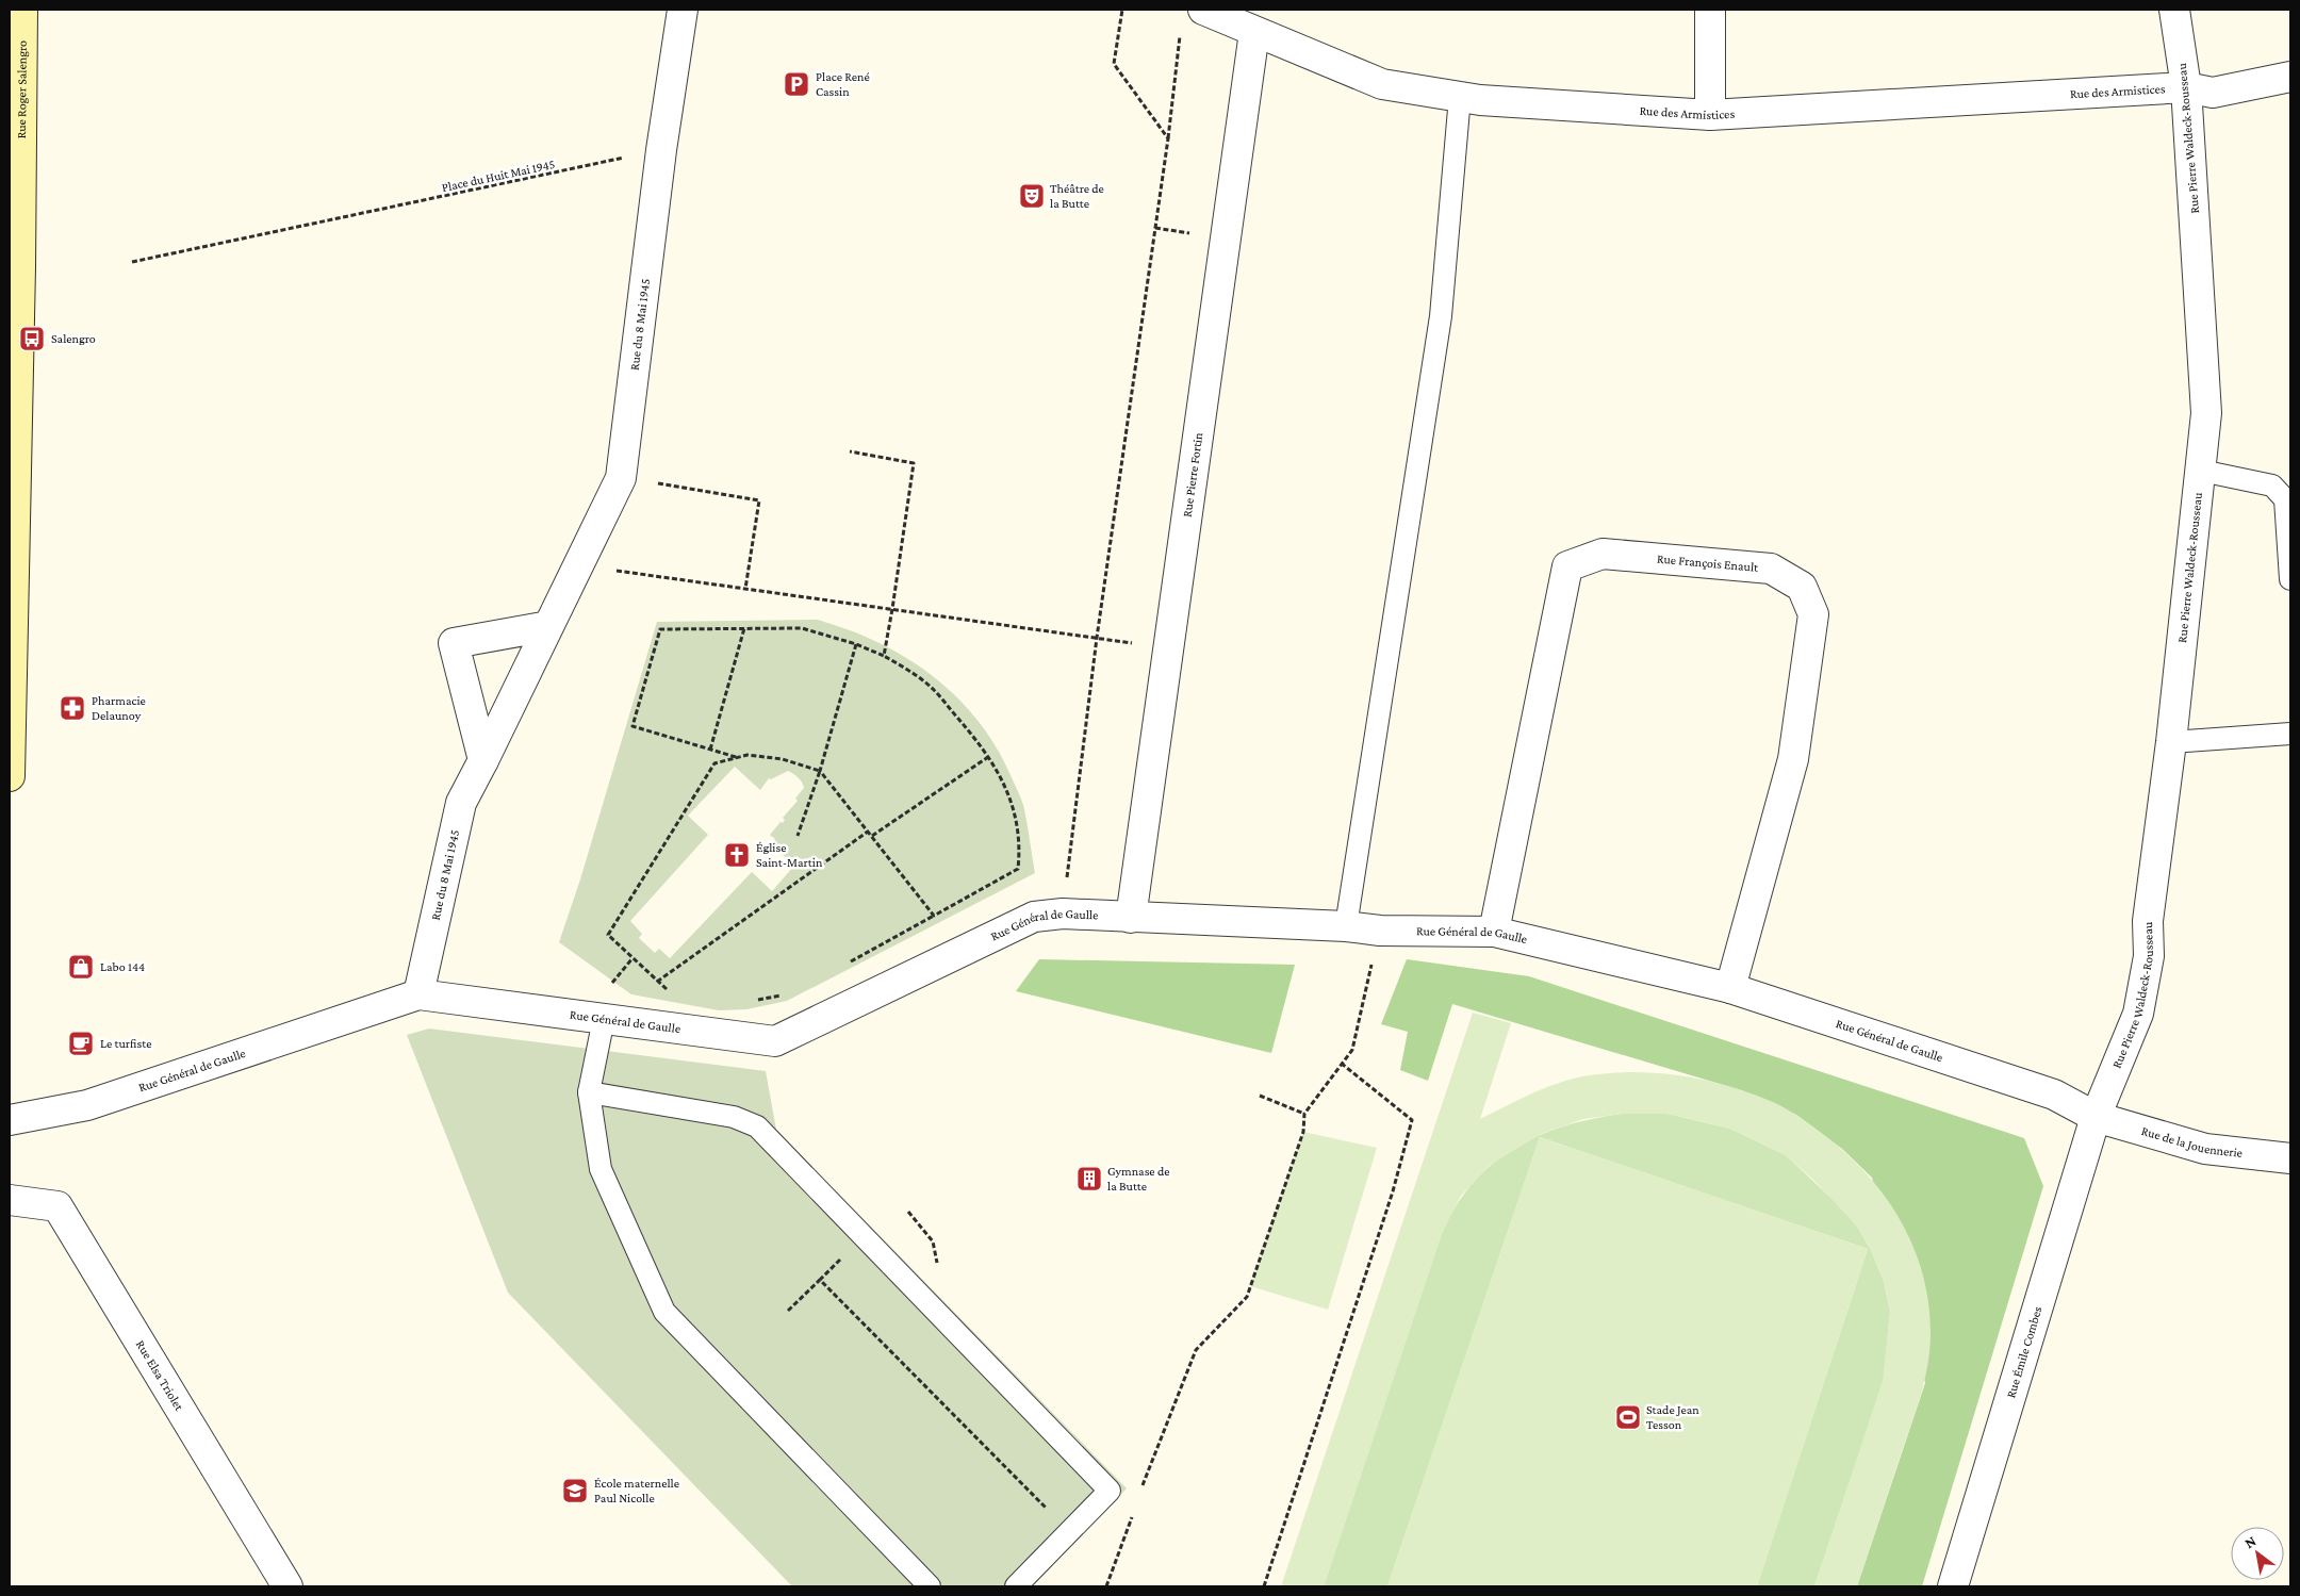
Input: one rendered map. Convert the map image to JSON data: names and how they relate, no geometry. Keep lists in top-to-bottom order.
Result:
{
  "streets": {
    "main road": ["Rue Roger Salengro"],
    "street": [
      "Rue des Armistices",
      "Rue Pierre Waldeck-Rousseau",
      "Rue du 8 Mai 1945",
      "Rue Pierre Fortin",
      "Rue François Enault",
      "Rue Général de Gaulle",
      "Rue de la Jouennerie",
      "Rue Émile Combes",
      "Rue Elsa Triolet"
    ],
    "path": ["Place du Huit Mai 1945"]
  },
  "crossings": [
    ["Rue des Armistices", "Rue Pierre Waldeck-Rousseau"],
    ["Rue des Armistices", "Rue Pierre Fortin"],
    ["Rue Pierre Waldeck-Rousseau", "Rue Général de Gaulle"],
    ["Rue Pierre Waldeck-Rousseau", "Rue de la Jouennerie"],
    ["Rue Pierre Waldeck-Rousseau", "Rue Émile Combes"],
    ["Place du Huit Mai 1945", "Rue du 8 Mai 1945"],
    ["Rue du 8 Mai 1945", "Rue Général de Gaulle"],
    ["Rue Pierre Fortin", "Rue Général de Gaulle"],
    ["Rue François Enault", "Rue Général de Gaulle"],
    ["Rue Général de Gaulle", "Rue de la Jouennerie"],
    ["Rue Général de Gaulle", "Rue Émile Combes"],
    ["Rue de la Jouennerie", "Rue Émile Combes"]
  ],
  "places": {
    "parking": ["Place René Cassin"],
    "theatre": ["Théâtre de la Butte"],
    "bus stop": ["Salengro"],
    "pharmacy": ["Pharmacie Delaunoy"],
    "church": ["Église Saint-Martin"],
    "shop": ["Labo 144"],
    "cafe": ["Le turfiste"],
    "building": ["Gymnase de la Butte"],
    "sports": ["Stade Jean Tesson"],
    "school or university": ["École maternelle Paul Nicolle"]
  },
  "north": "top left"
}
